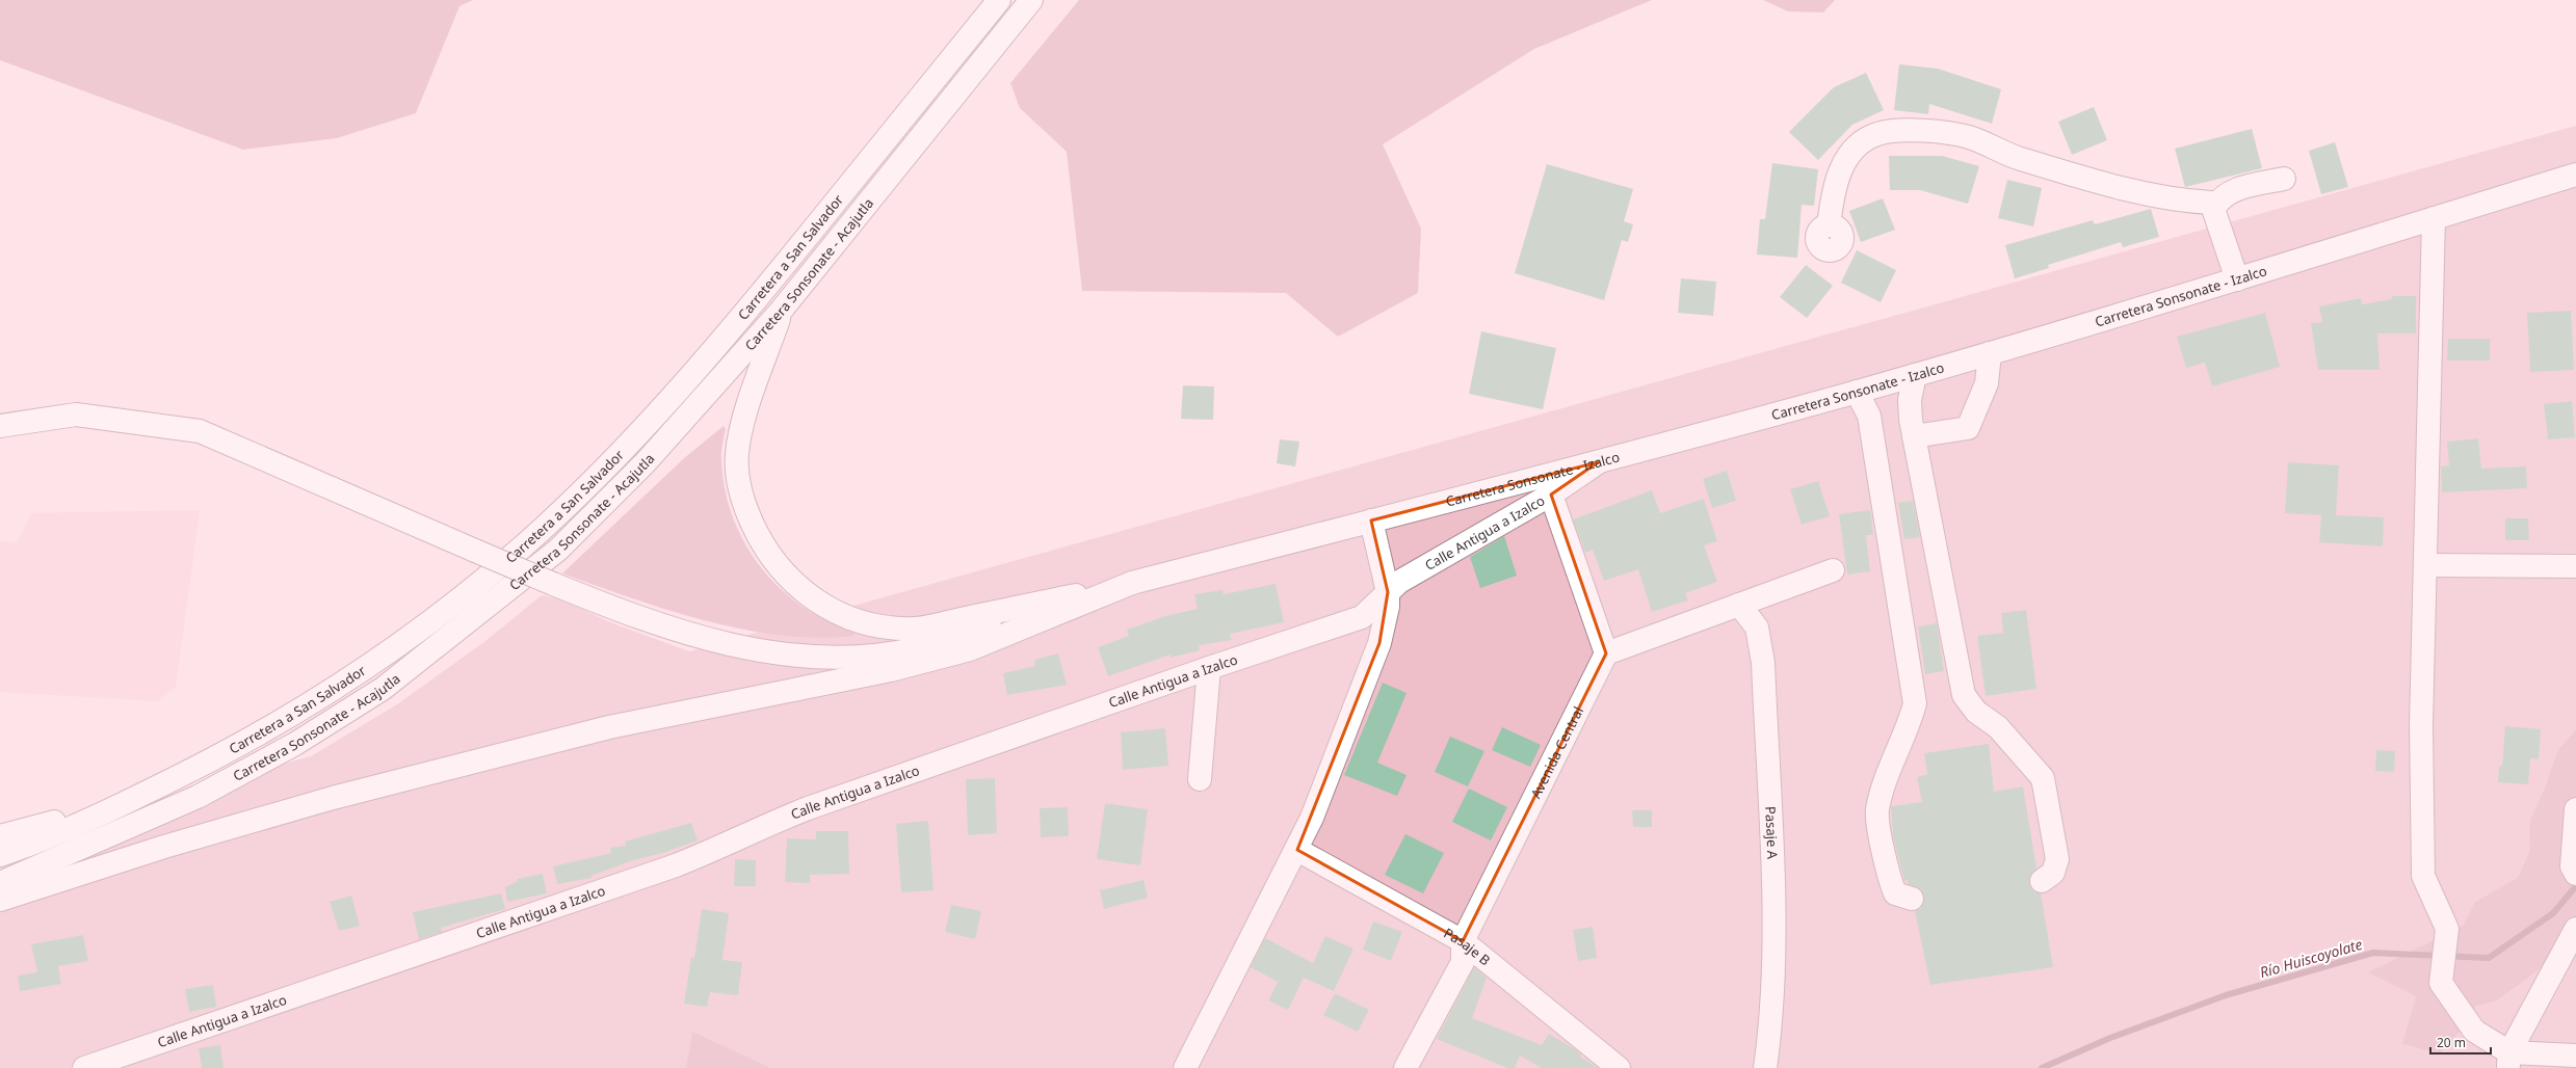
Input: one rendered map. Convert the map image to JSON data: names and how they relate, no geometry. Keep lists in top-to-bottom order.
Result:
{
  "streets": {
    "main road": [
      "Carretera a San Salvador",
      "Carretera Sonsonate - Acajutla",
      "Carretera Sonsonate - Izalco",
      "Calle Antigua a Izalco",
      "Avenida Central",
      "Pasaje A",
      "Pasaje B"
    ]
  },
  "crossings": [
    ["Carretera Sonsonate - Izalco", "Calle Antigua a Izalco"],
    ["Avenida Central", "Pasaje B"]
  ],
  "water": ["Río Huiscoyolate"],
  "scale_bar": "20 m"
}
